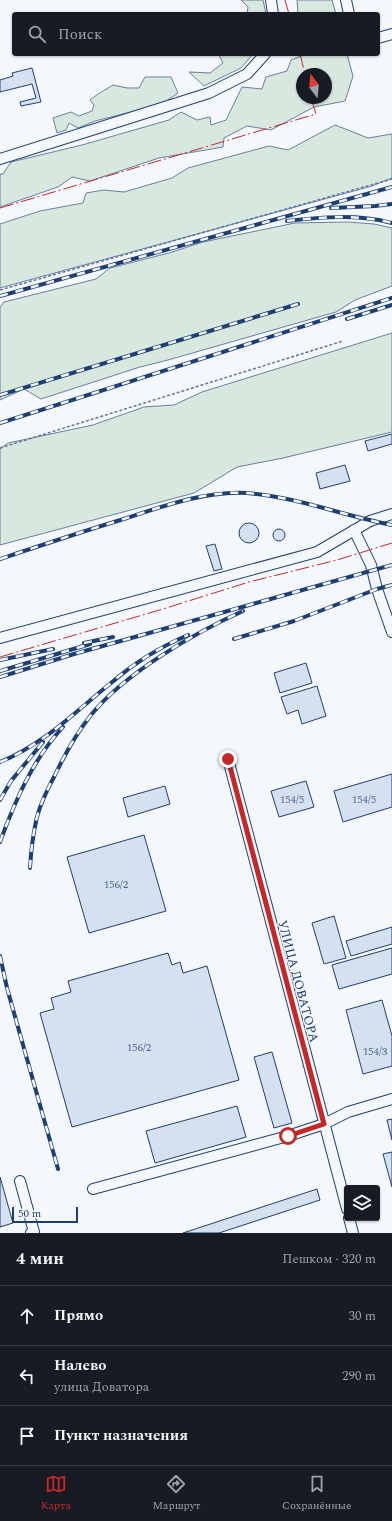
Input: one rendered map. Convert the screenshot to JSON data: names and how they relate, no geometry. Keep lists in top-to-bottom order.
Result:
{
  "streets": {
    "street": ["УЛИЦА ДОВАТОРА"]
  },
  "house_numbers": [
    "154/5",
    "154/5",
    "156/2",
    "156/2",
    "154/3"
  ],
  "scale_bar": "50 m",
  "north": "top",
  "page": {
    "search": "Поиск",
    "scale": "50 m",
    "heading": ["4 мин", "Пешком · 320 m"],
    "list": [
      ["Прямо", "30 m"],
      ["Налево", "улица Доватора", "290 m"],
      "Пункт назначения"
    ],
    "nav": ["Карта", "Маршрут", "Сохранённые"]
  }
}
